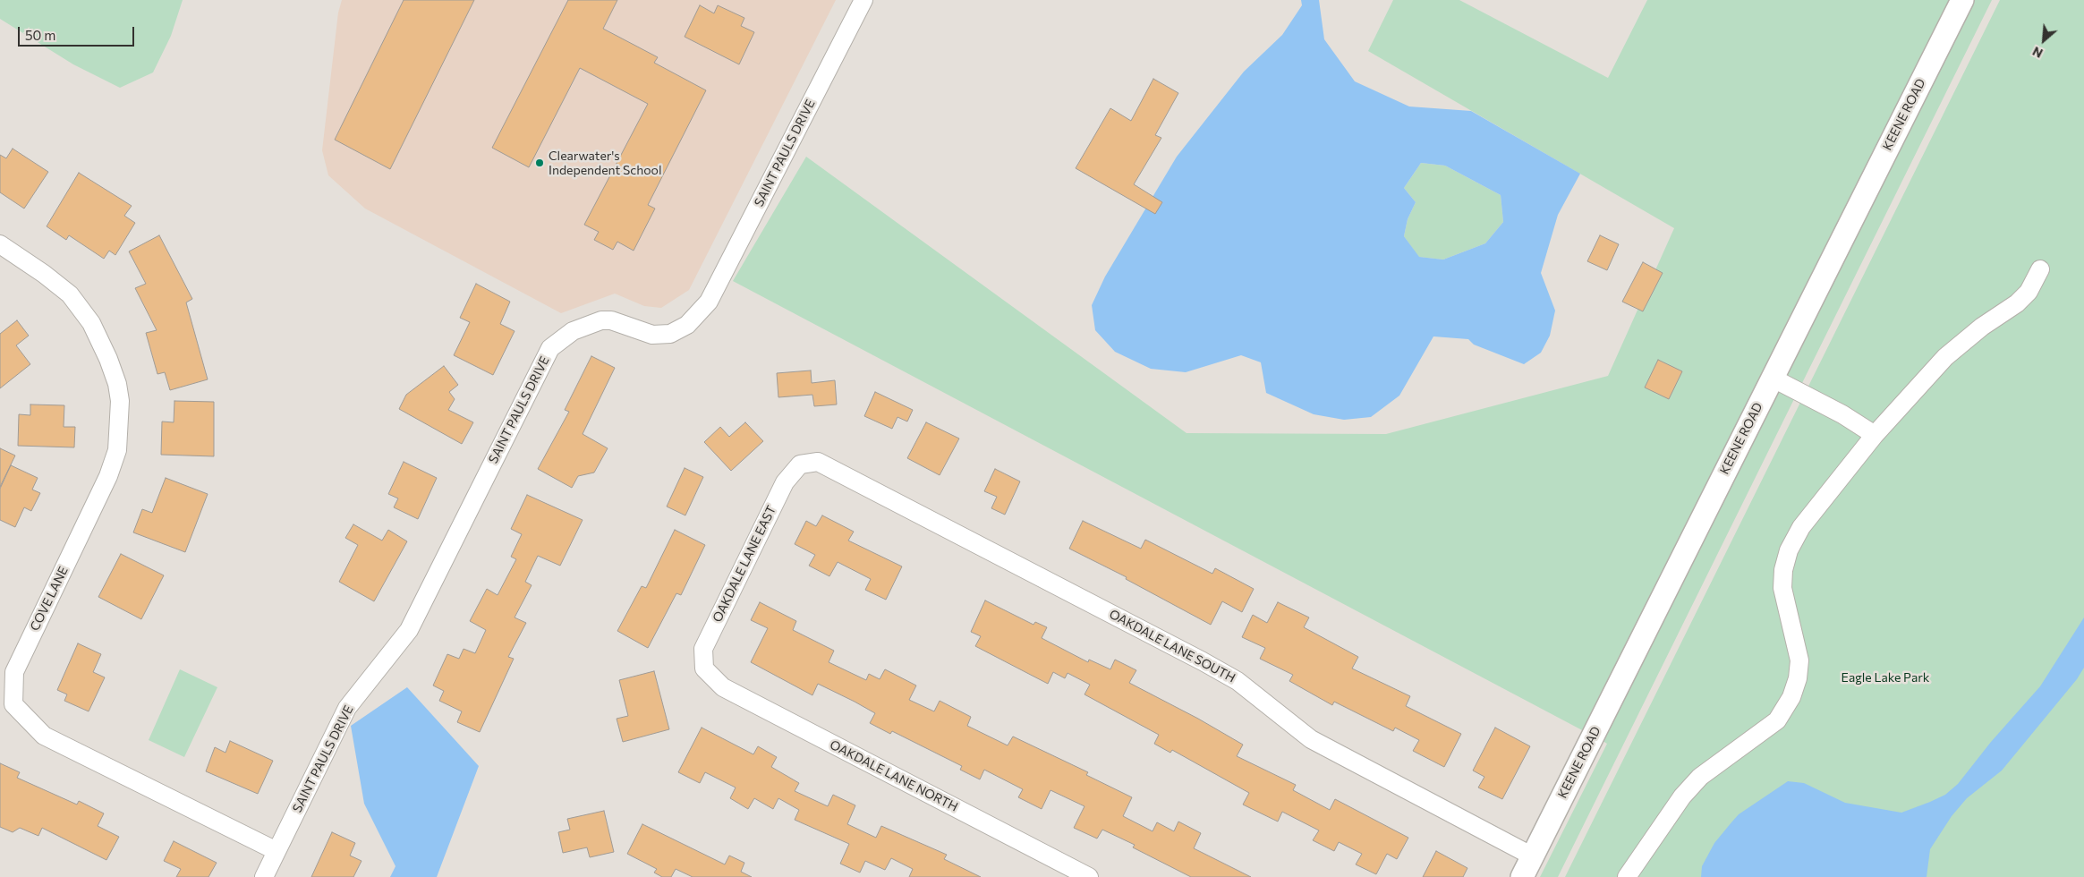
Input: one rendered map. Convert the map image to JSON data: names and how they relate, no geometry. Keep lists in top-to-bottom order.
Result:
{
  "streets": {
    "main road": ["KEENE ROAD"],
    "street": [
      "SAINT PAULS DRIVE",
      "OAKDALE LANE EAST",
      "COVE LANE",
      "OAKDALE LANE SOUTH",
      "OAKDALE LANE NORTH"
    ]
  },
  "crossings": [
    ["KEENE ROAD", "OAKDALE LANE SOUTH"],
    ["SAINT PAULS DRIVE", "COVE LANE"],
    ["OAKDALE LANE EAST", "OAKDALE LANE SOUTH"],
    ["OAKDALE LANE EAST", "OAKDALE LANE NORTH"]
  ],
  "parks": ["Eagle Lake Park"],
  "places": ["Clearwater's Independent School"],
  "scale_bar": "50 m",
  "north": "bottom left"
}
